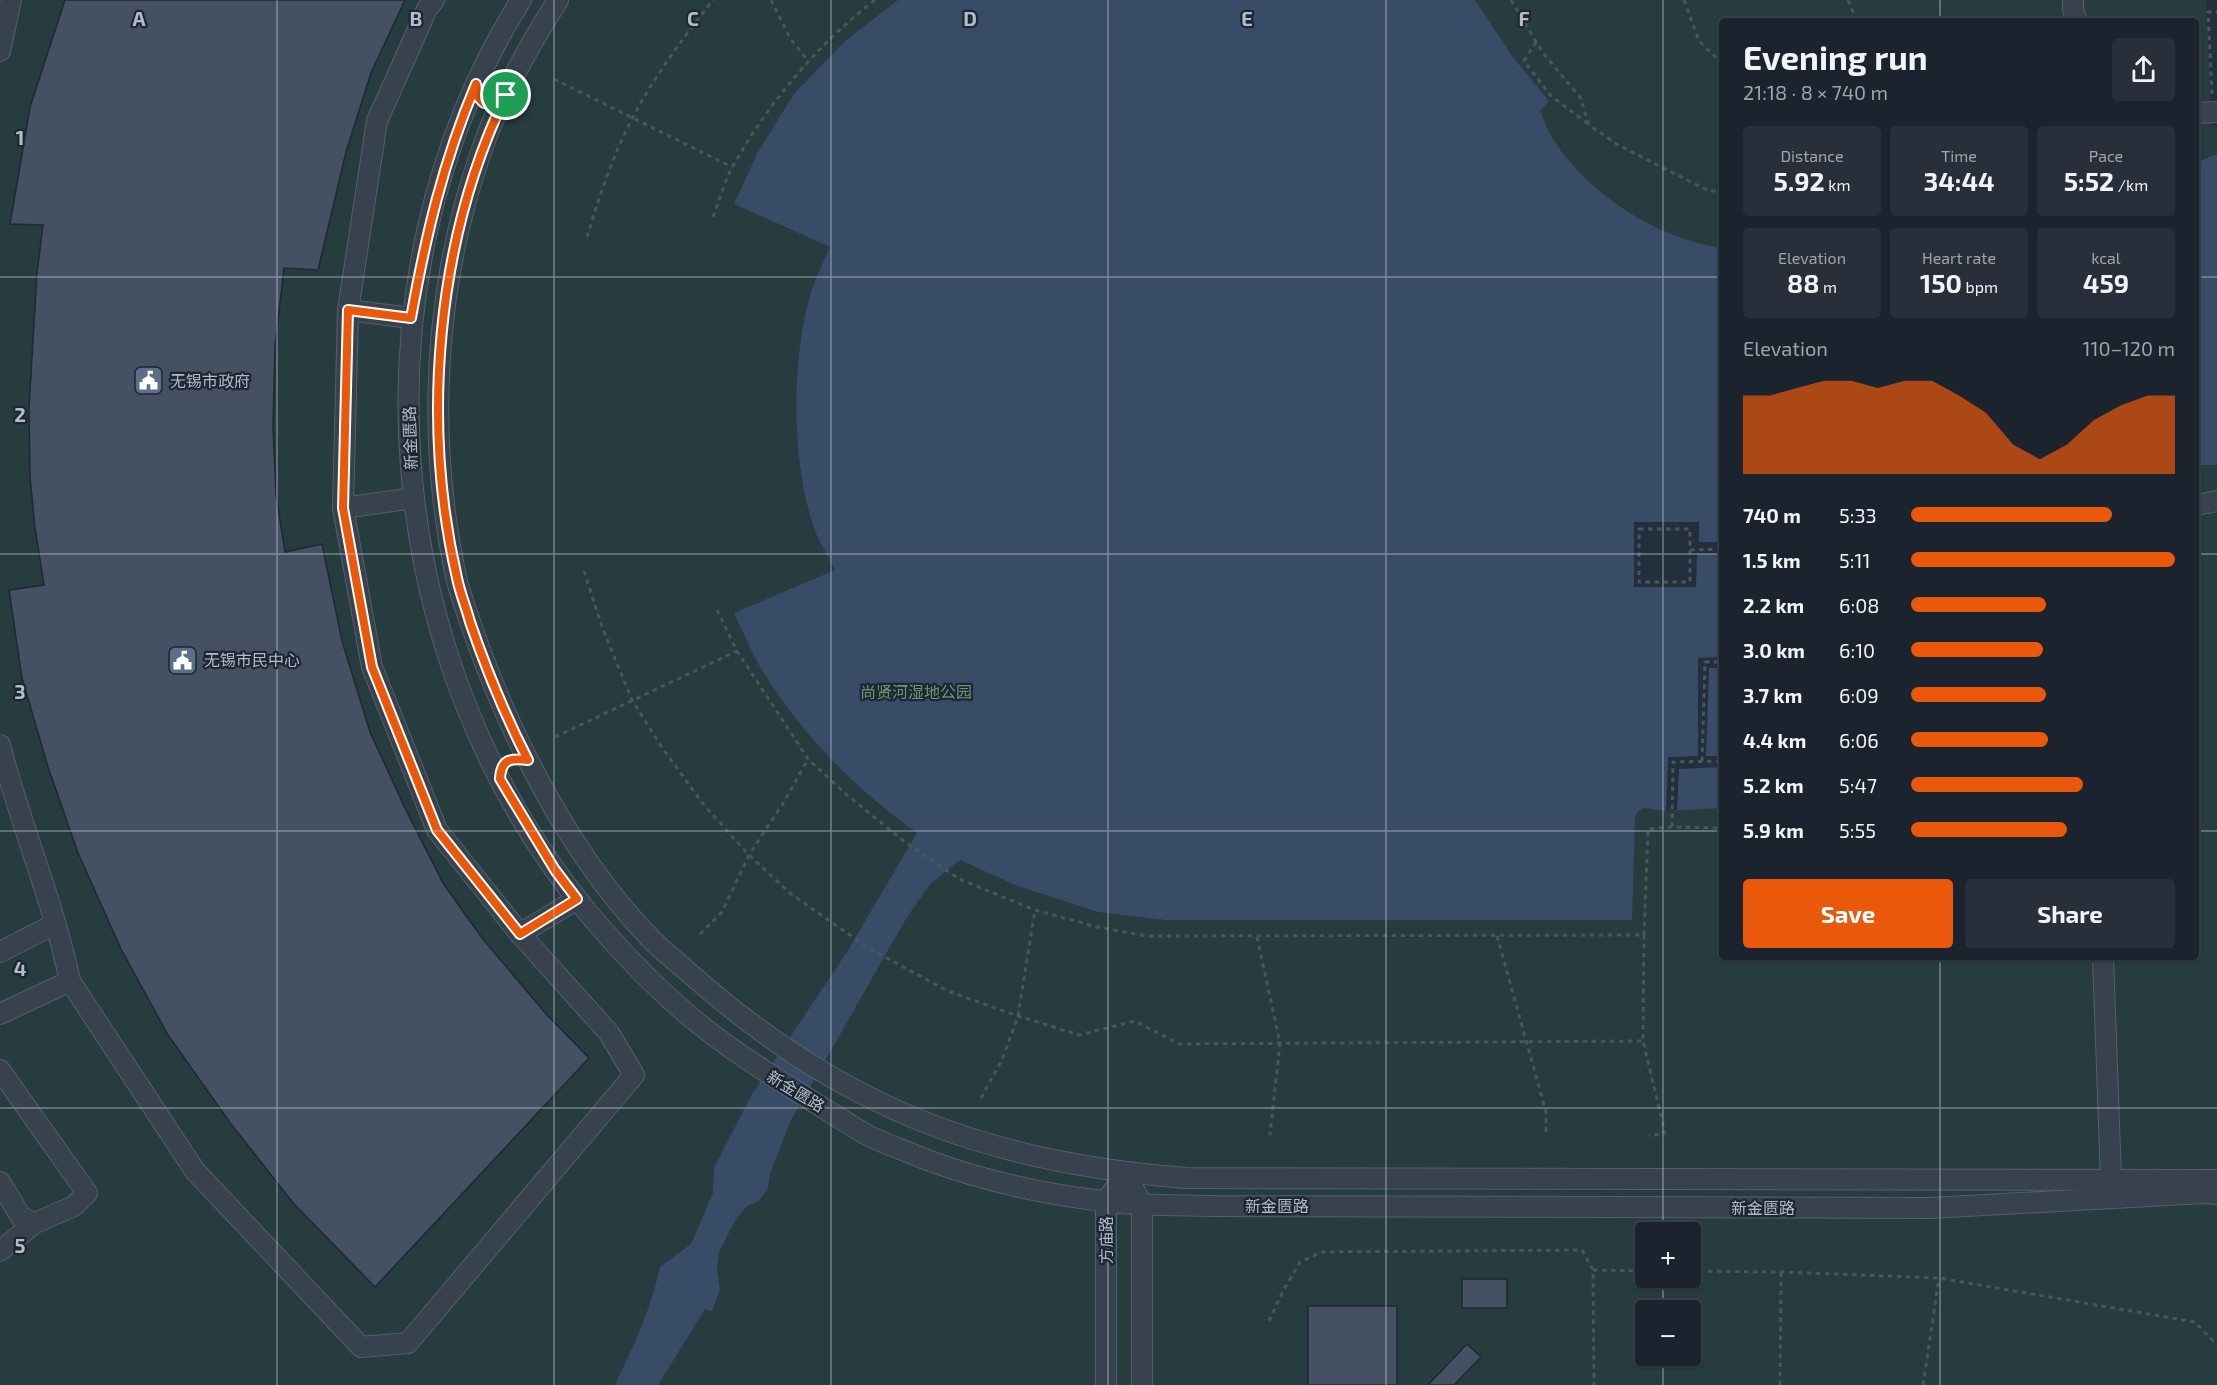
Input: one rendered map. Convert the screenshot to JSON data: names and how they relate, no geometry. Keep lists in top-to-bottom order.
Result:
{
  "streets": {
    "street": ["新金匮路", "方庙路"]
  },
  "crossings": [
    ["新金匮路", "方庙路"]
  ],
  "parks": ["尚贤河湿地公园"],
  "places": {
    "public building": ["无锡市政府", "无锡市民中心"]
  },
  "page": {
    "heading": ["Evening run", "21:18 · 8 × 740 m"],
    "stats": [
      ["Distance", "5.92 km"],
      ["Time", "34:44"],
      ["Pace", "5:52 /km"],
      ["Elevation", "88 m"],
      ["Heart rate", "150 bpm"],
      ["kcal", "459"]
    ],
    "chart": ["Elevation", "110–120 m"],
    "list": [
      {
        "name": "740 m",
        "note": "5:33"
      },
      {
        "name": "1.5 km",
        "note": "5:11"
      },
      {
        "name": "2.2 km",
        "note": "6:08"
      },
      {
        "name": "3.0 km",
        "note": "6:10"
      },
      {
        "name": "3.7 km",
        "note": "6:09"
      },
      {
        "name": "4.4 km",
        "note": "6:06"
      },
      {
        "name": "5.2 km",
        "note": "5:47"
      },
      {
        "name": "5.9 km",
        "note": "5:55"
      }
    ],
    "buttons": ["Save", "Share"],
    "map_buttons": ["+", "−"]
  },
  "grid": {
    "columns": [
      "A",
      "B",
      "C",
      "D",
      "E",
      "F"
    ],
    "rows": [
      "1",
      "2",
      "3",
      "4",
      "5"
    ]
  }
}
